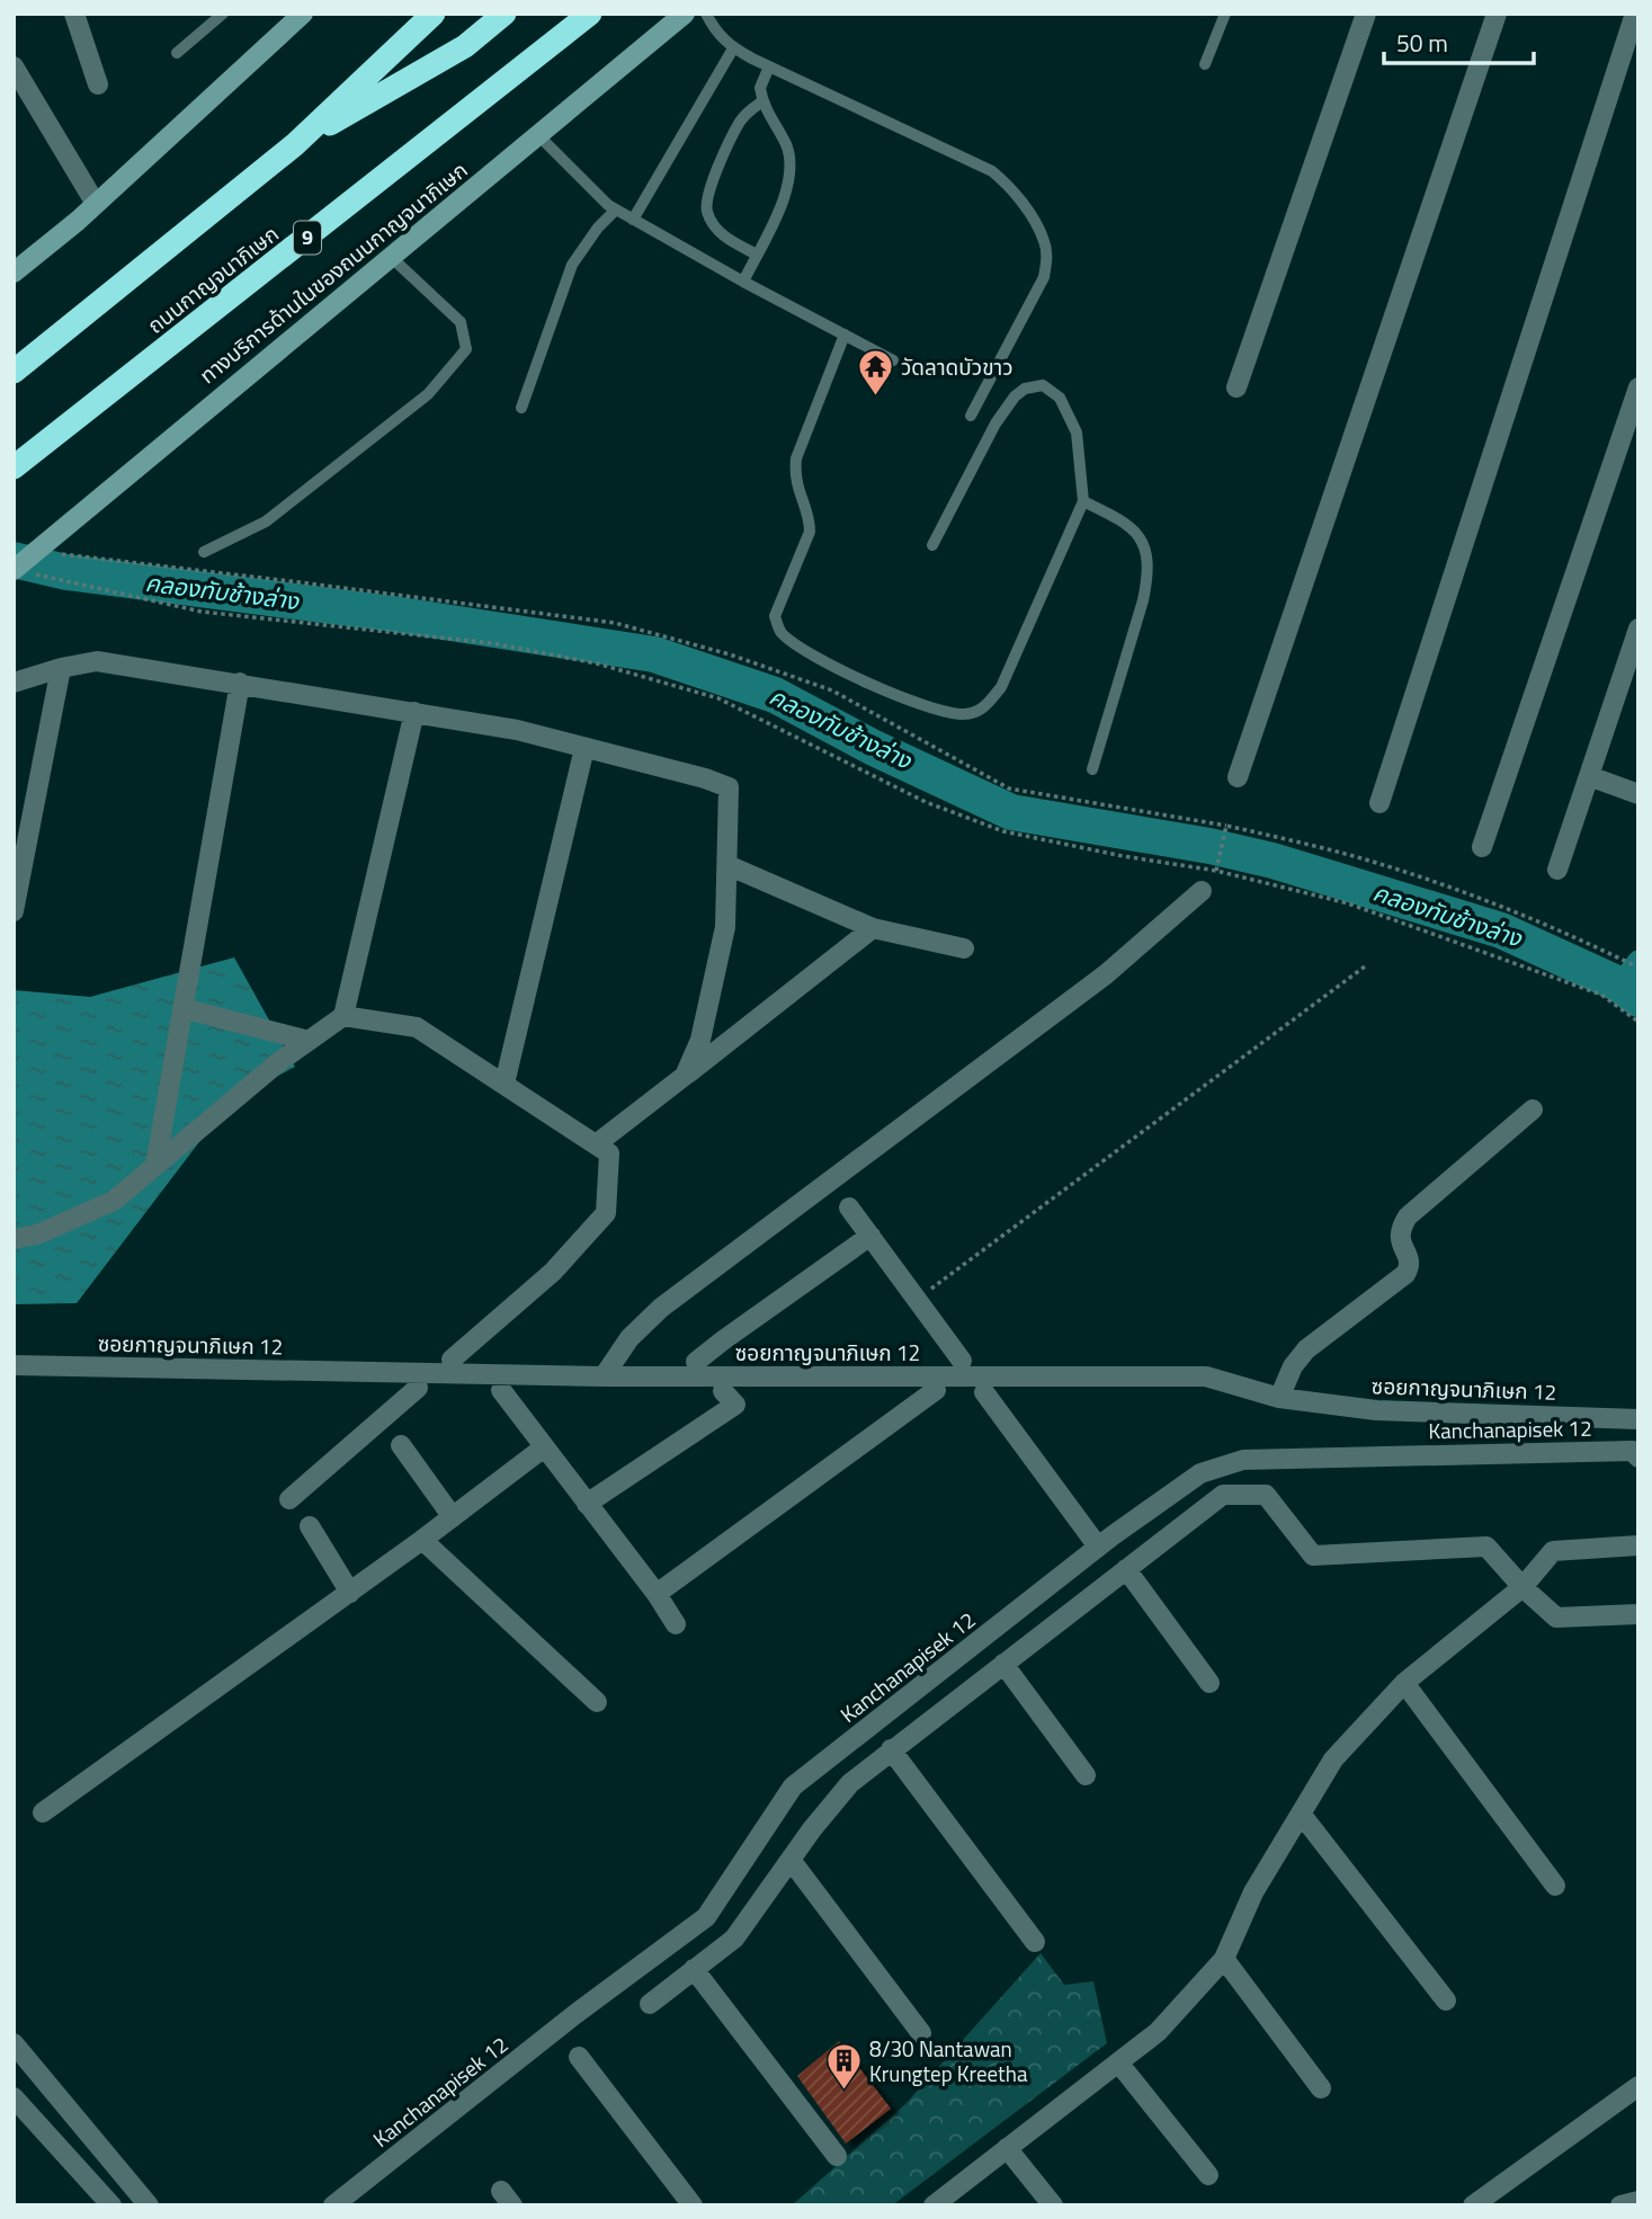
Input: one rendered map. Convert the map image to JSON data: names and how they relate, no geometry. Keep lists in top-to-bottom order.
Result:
{
  "streets": {
    "highway": ["9", "ถนนกาญจนาภิเษก"],
    "main road": ["ทางบริการด้านในของถนนกาญจนาภิเษก"],
    "street": ["ซอยกาญจนาภิเษก 12", "Kanchanapisek 12"]
  },
  "water": ["คลองทับช้างล่าง"],
  "places": {
    "temple": ["วัดลาดบัวขาว"],
    "building": ["8/30 Nantawan Krungtep Kreetha"]
  },
  "scale_bar": "50 m"
}
